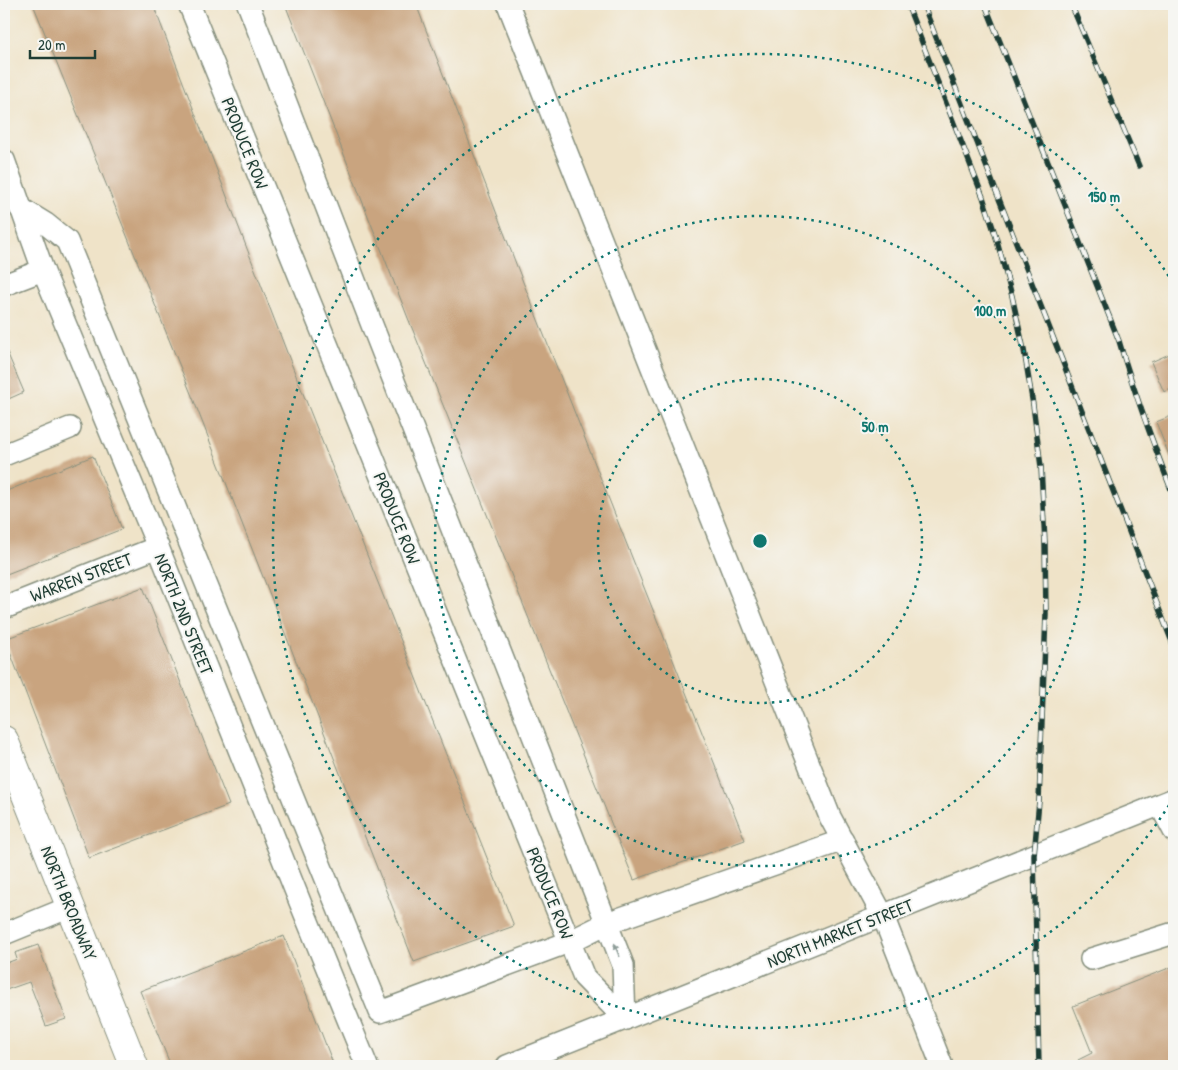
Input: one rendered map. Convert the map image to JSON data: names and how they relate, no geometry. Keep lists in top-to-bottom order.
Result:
{
  "streets": {
    "main road": ["NORTH BROADWAY"],
    "street": [
      "PRODUCE ROW",
      "WARREN STREET",
      "NORTH 2ND STREET",
      "NORTH MARKET STREET"
    ]
  },
  "crossings": [
    ["PRODUCE ROW", "NORTH MARKET STREET"],
    ["WARREN STREET", "NORTH 2ND STREET"]
  ],
  "scale_bar": "20 m",
  "rings": ["150 m", "100 m", "50 m"]
}
